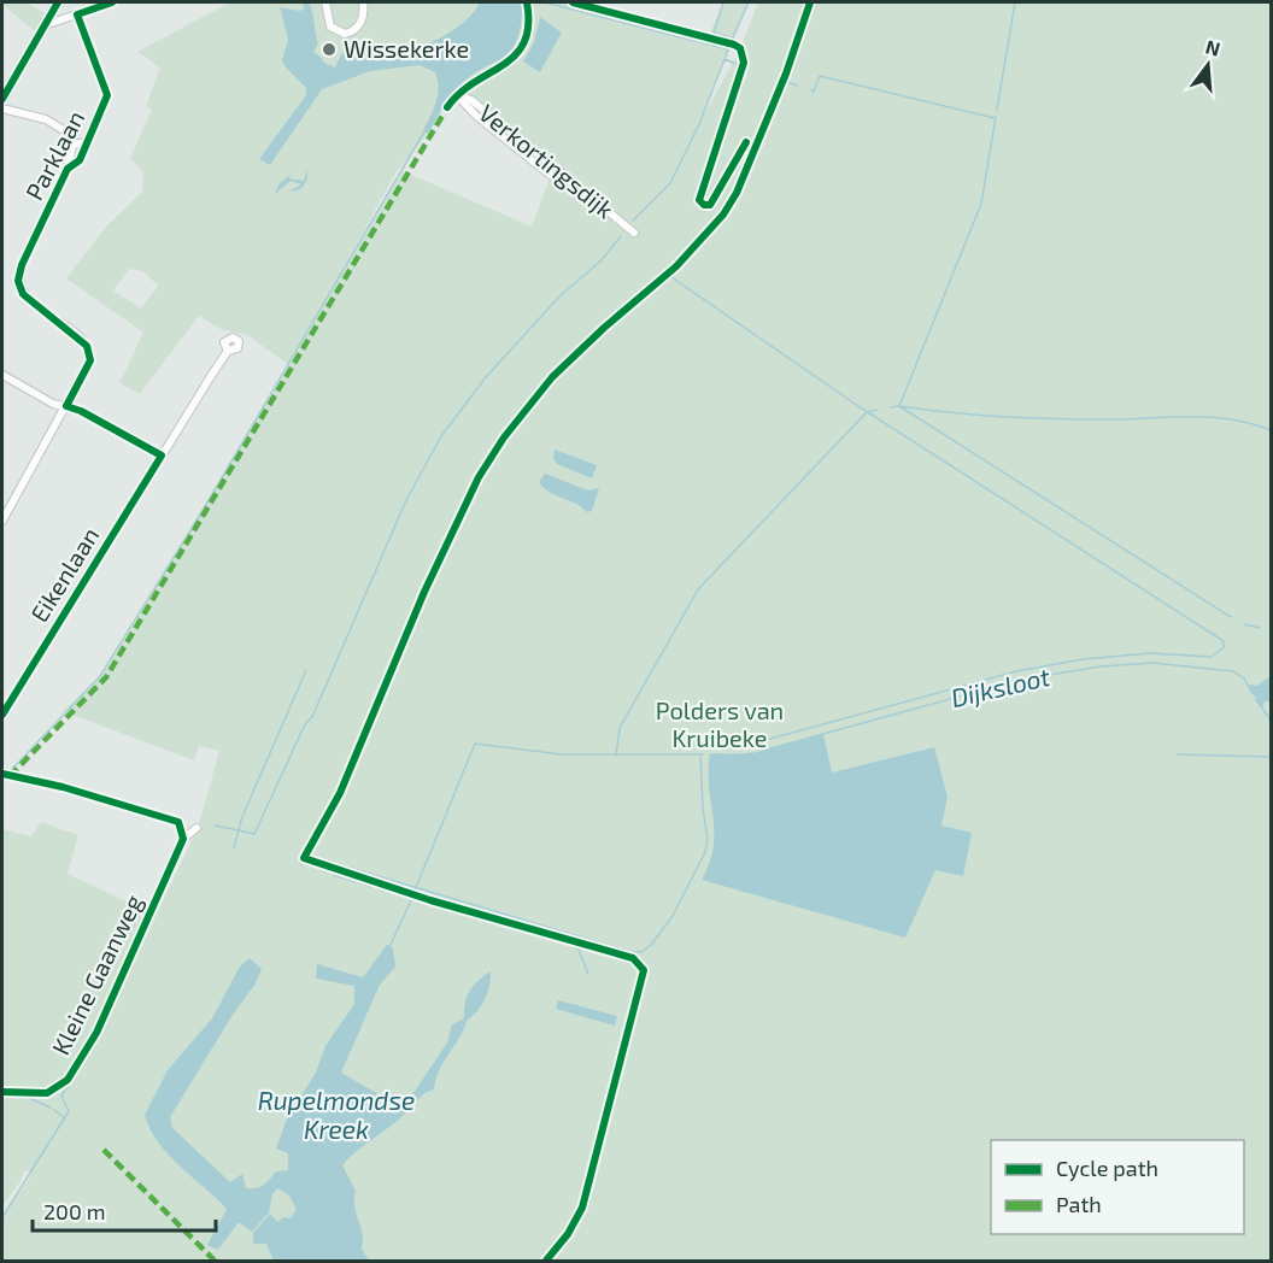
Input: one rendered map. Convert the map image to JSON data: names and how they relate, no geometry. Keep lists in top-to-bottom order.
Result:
{
  "streets": {
    "street": [
      "Parklaan",
      "Verkortingsdijk",
      "Eikenlaan",
      "Kleine Gaanweg"
    ]
  },
  "water": ["Dijksloot", "Rupelmondse Kreek"],
  "parks": ["Polders van Kruibeke"],
  "places": ["Wissekerke"],
  "legend": ["Cycle path", "Path"],
  "scale_bar": "200 m",
  "north": "top"
}
